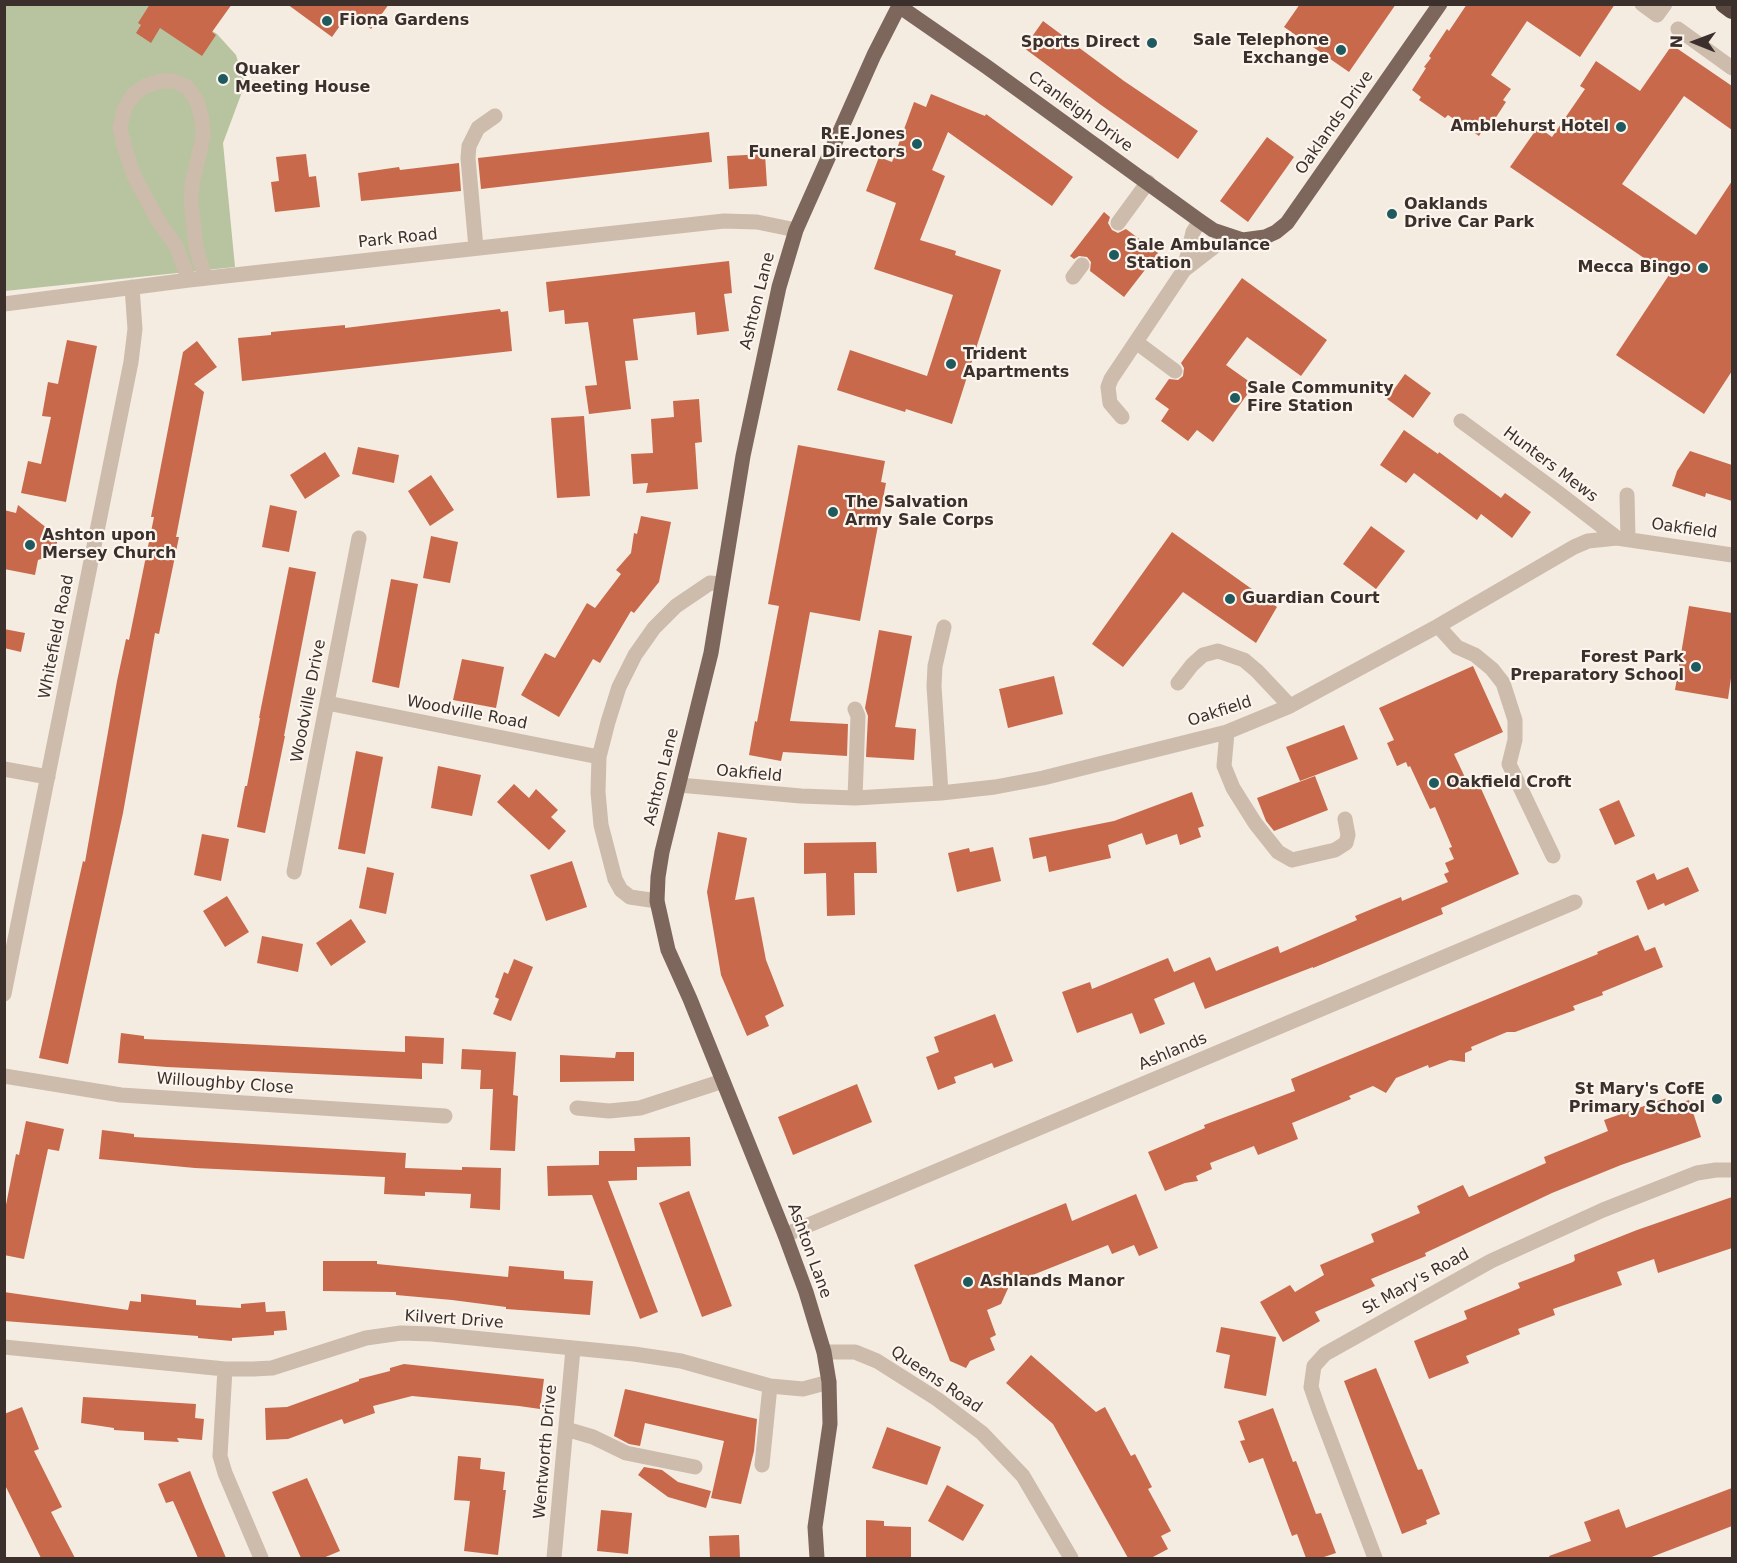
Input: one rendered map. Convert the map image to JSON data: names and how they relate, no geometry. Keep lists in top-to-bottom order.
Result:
{
  "streets": {
    "main road": ["Cranleigh Drive", "Oaklands Drive", "Ashton Lane"],
    "street": [
      "Park Road",
      "Hunters Mews",
      "Oakfield",
      "Whitefield Road",
      "Woodville Drive",
      "Woodville Road",
      "Ashlands",
      "Willoughby Close",
      "St Mary's Road",
      "Kilvert Drive",
      "Queens Road",
      "Wentworth Drive"
    ]
  },
  "crossings": [
    ["Cranleigh Drive", "Oaklands Drive"],
    ["Cranleigh Drive", "Ashton Lane"],
    ["Park Road", "Ashton Lane"],
    ["Park Road", "Whitefield Road"],
    ["Ashton Lane", "Oakfield"],
    ["Ashton Lane", "Ashlands"],
    ["Ashton Lane", "Kilvert Drive"],
    ["Ashton Lane", "Queens Road"],
    ["Hunters Mews", "Oakfield"],
    ["Woodville Drive", "Woodville Road"],
    ["Kilvert Drive", "Wentworth Drive"]
  ],
  "places": [
    "Fiona Gardens",
    "Sports Direct",
    "Sale Telephone Exchange",
    "Quaker Meeting House",
    "Amblehurst Hotel",
    "R.E.Jones Funeral Directors",
    "Oaklands Drive Car Park",
    "Sale Ambulance Station",
    "Mecca Bingo",
    "Trident Apartments",
    "Sale Community Fire Station",
    "The Salvation Army Sale Corps",
    "Ashton upon Mersey Church",
    "Guardian Court",
    "Forest Park Preparatory School",
    "Oakfield Croft",
    "St Mary's CofE Primary School",
    "Ashlands Manor"
  ],
  "north": "left"
}
